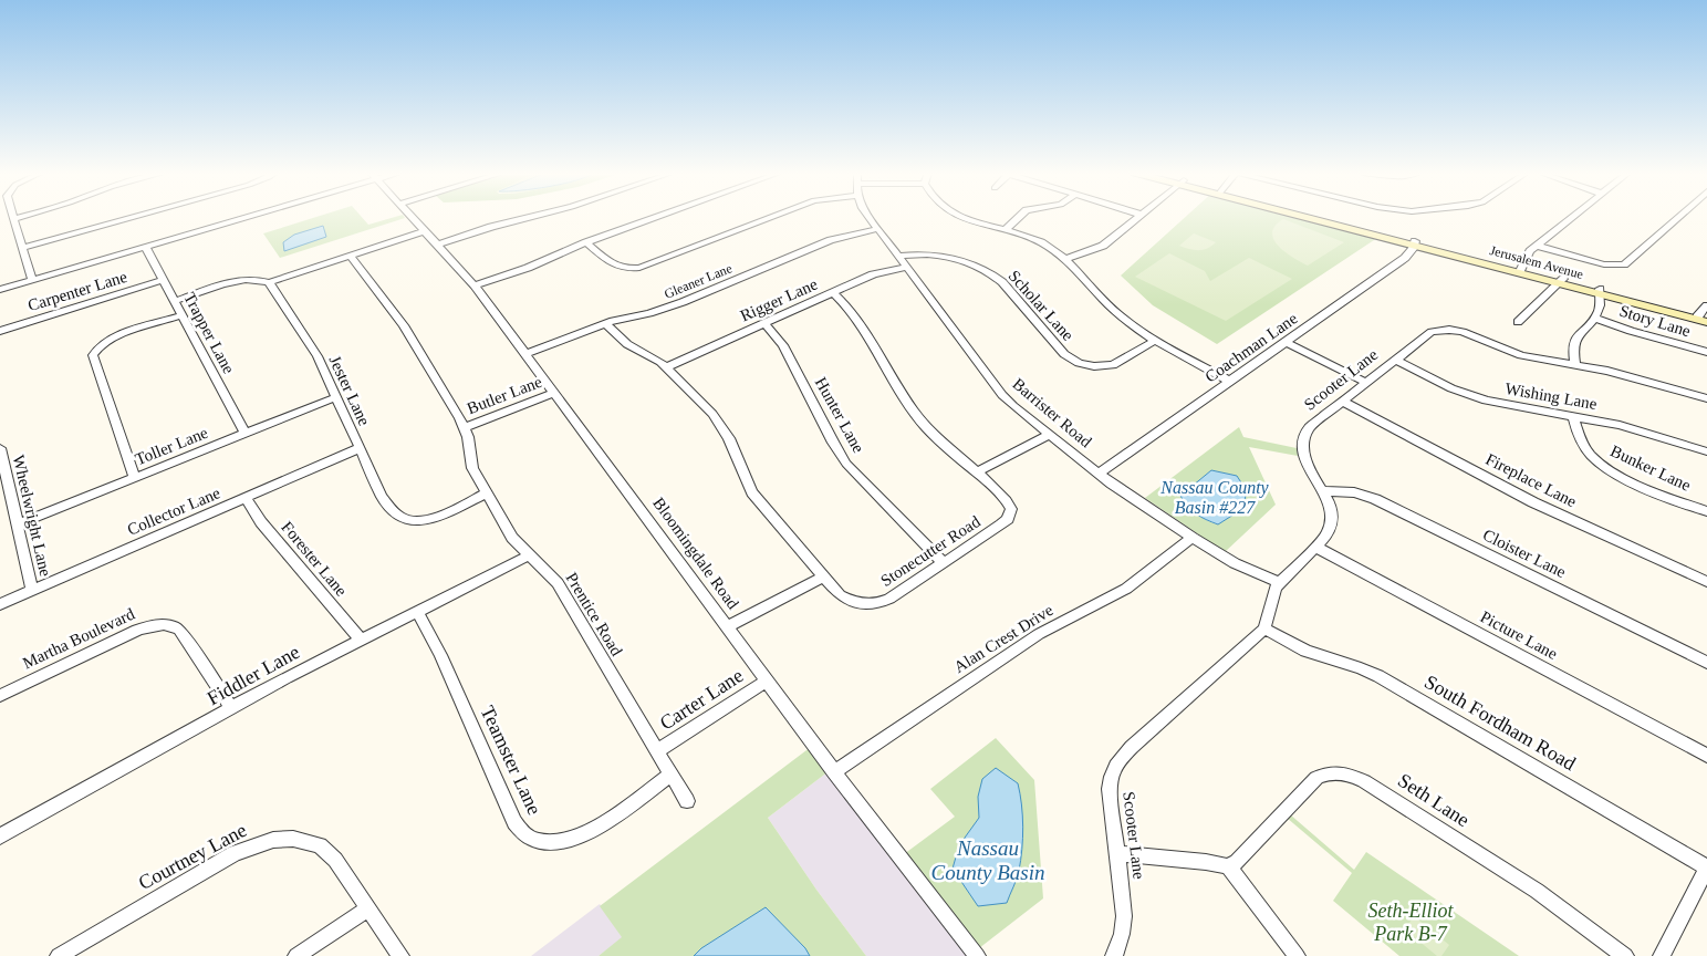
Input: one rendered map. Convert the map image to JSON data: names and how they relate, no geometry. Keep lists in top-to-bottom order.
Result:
{
  "streets": {
    "main road": ["Jerusalem Avenue"],
    "street": [
      "Gleaner Lane",
      "Carpenter Lane",
      "Rigger Lane",
      "Scholar Lane",
      "Story Lane",
      "Trapper Lane",
      "Coachman Lane",
      "Scooter Lane",
      "Jester Lane",
      "Butler Lane",
      "Wishing Lane",
      "Barrister Road",
      "Hunter Lane",
      "Toller Lane",
      "Bunker Lane",
      "Fireplace Lane",
      "Collector Lane",
      "Wheelwright Lane",
      "Stonecutter Road",
      "Bloomingdale Road",
      "Cloister Lane",
      "Forester Lane",
      "Prentice Road",
      "Picture Lane",
      "Martha Boulevard",
      "Alan Crest Drive",
      "Fiddler Lane",
      "Carter Lane",
      "South Fordham Road",
      "Teamster Lane",
      "Seth Lane",
      "Courtney Lane"
    ]
  },
  "crossings": [
    ["Jerusalem Avenue", "Coachman Lane"],
    ["Gleaner Lane", "Barrister Road"],
    ["Gleaner Lane", "Stonecutter Road"],
    ["Gleaner Lane", "Bloomingdale Road"],
    ["Carpenter Lane", "Trapper Lane"],
    ["Rigger Lane", "Barrister Road"],
    ["Rigger Lane", "Hunter Lane"],
    ["Rigger Lane", "Stonecutter Road"],
    ["Scholar Lane", "Barrister Road"],
    ["Trapper Lane", "Toller Lane"],
    ["Coachman Lane", "Barrister Road"],
    ["Scooter Lane", "Wishing Lane"],
    ["Scooter Lane", "Barrister Road"],
    ["Scooter Lane", "Fireplace Lane"],
    ["Scooter Lane", "Cloister Lane"],
    ["Scooter Lane", "Picture Lane"],
    ["Scooter Lane", "South Fordham Road"],
    ["Jester Lane", "Toller Lane"],
    ["Jester Lane", "Collector Lane"],
    ["Jester Lane", "Prentice Road"],
    ["Butler Lane", "Bloomingdale Road"],
    ["Butler Lane", "Prentice Road"],
    ["Wishing Lane", "Bunker Lane"],
    ["Barrister Road", "Alan Crest Drive"],
    ["Hunter Lane", "Stonecutter Road"],
    ["Toller Lane", "Wheelwright Lane"],
    ["Collector Lane", "Wheelwright Lane"],
    ["Collector Lane", "Forester Lane"],
    ["Bloomingdale Road", "Alan Crest Drive"],
    ["Bloomingdale Road", "Carter Lane"],
    ["Forester Lane", "Fiddler Lane"],
    ["Prentice Road", "Fiddler Lane"],
    ["Prentice Road", "Carter Lane"],
    ["Prentice Road", "Teamster Lane"],
    ["Martha Boulevard", "Fiddler Lane"],
    ["Fiddler Lane", "Teamster Lane"]
  ],
  "water": ["Nassau County Basin #227", "Nassau County Basin"],
  "parks": ["Seth-Elliot Park B-7"]
}
